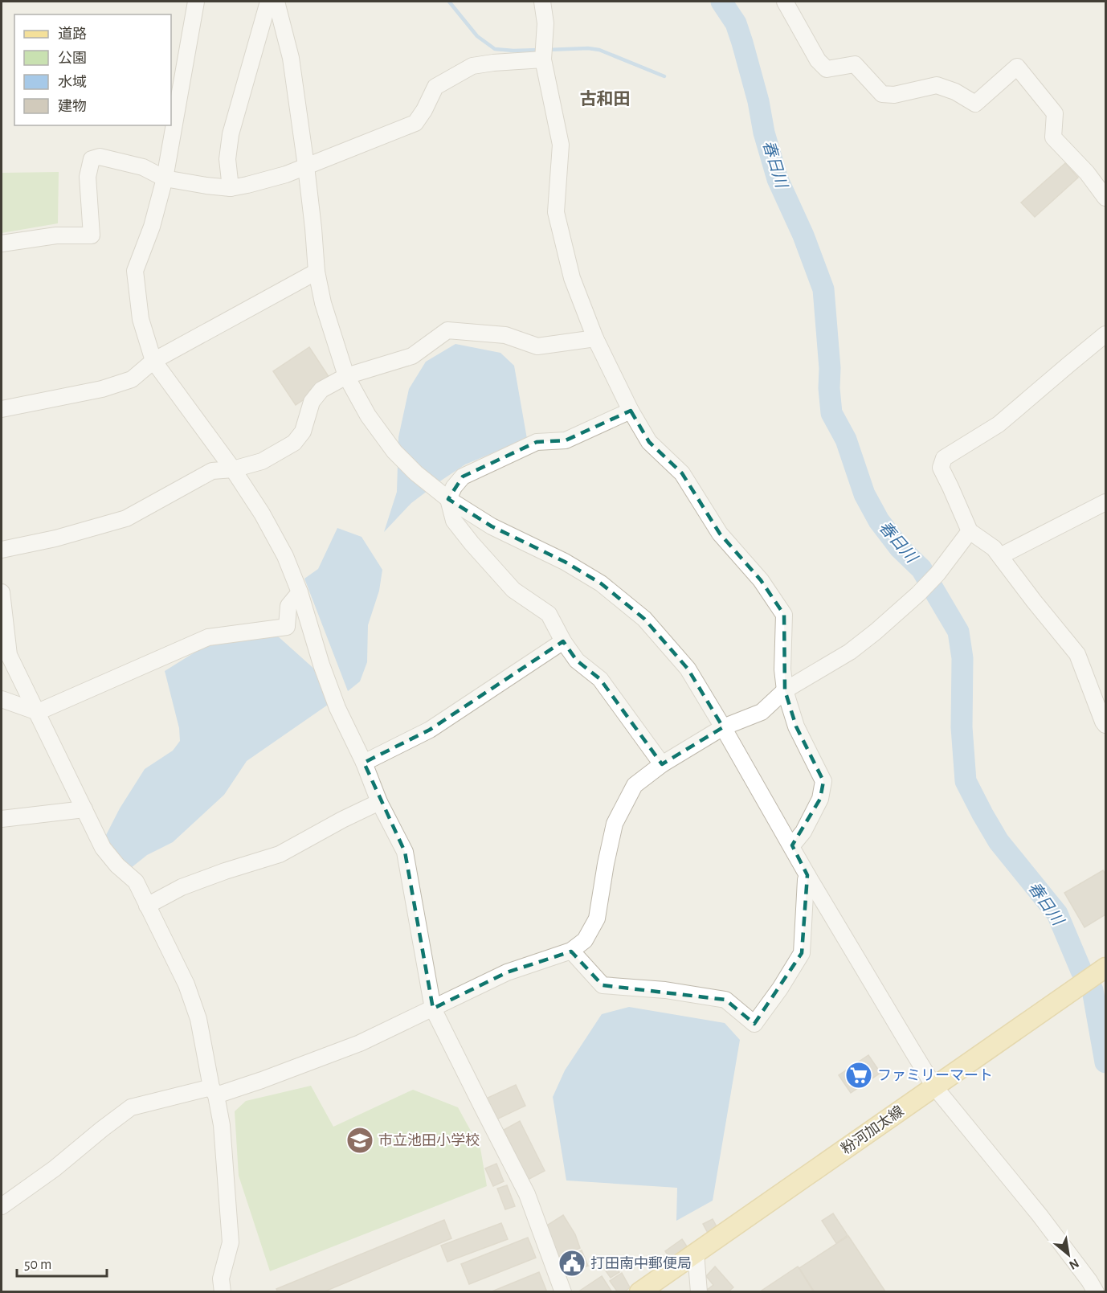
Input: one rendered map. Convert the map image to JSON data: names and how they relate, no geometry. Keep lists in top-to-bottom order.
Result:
{
  "streets": {
    "main road": ["粉河加太線"]
  },
  "districts": ["古和田"],
  "water": ["春日川"],
  "places": {
    "supermarket": ["ファミリーマート"],
    "school or university": ["市立池田小学校"],
    "public building": ["打田南中郵便局"]
  },
  "legend": [
    "道路",
    "公園",
    "水域",
    "建物"
  ],
  "scale_bar": "50 m",
  "north": "bottom right"
}
